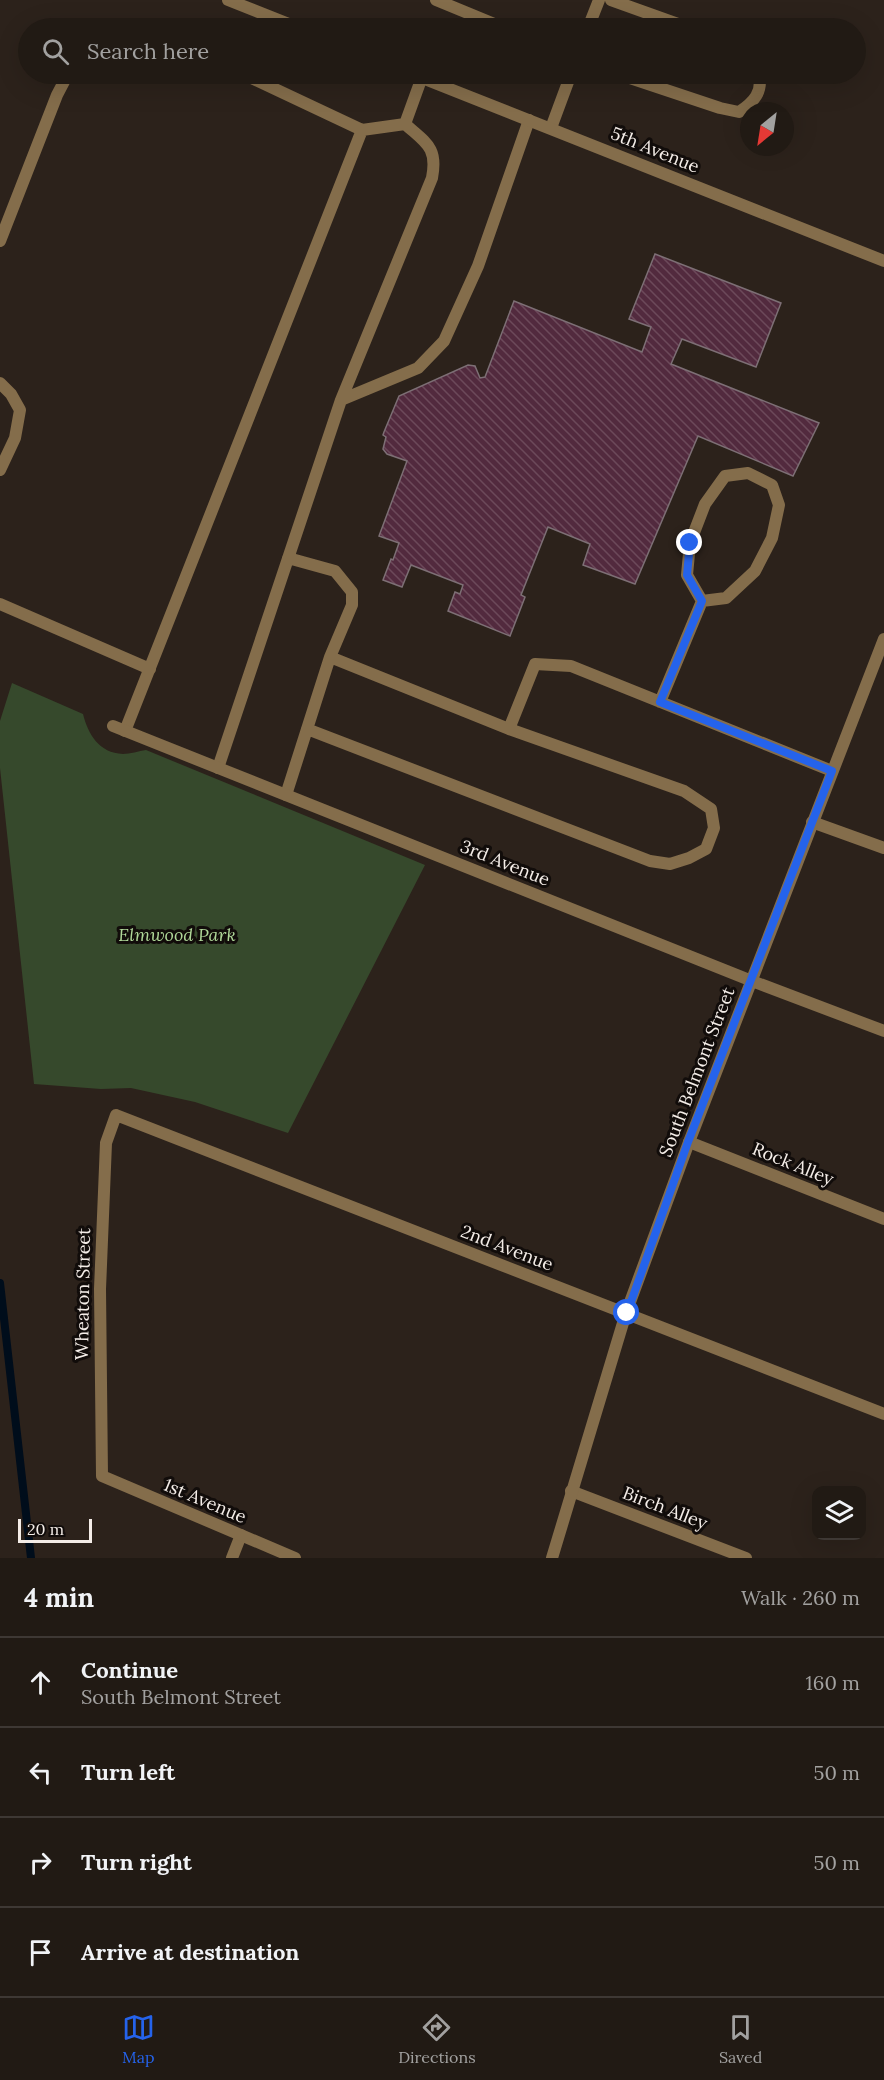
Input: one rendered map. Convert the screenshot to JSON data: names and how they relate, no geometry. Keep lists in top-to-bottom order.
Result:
{
  "streets": {
    "street": [
      "5th Avenue",
      "3rd Avenue",
      "South Belmont Street",
      "Rock Alley",
      "2nd Avenue",
      "Wheaton Street",
      "1st Avenue",
      "Birch Alley"
    ]
  },
  "crossings": [
    ["3rd Avenue", "South Belmont Street"],
    ["South Belmont Street", "Rock Alley"],
    ["South Belmont Street", "2nd Avenue"],
    ["South Belmont Street", "Birch Alley"],
    ["2nd Avenue", "Wheaton Street"],
    ["Wheaton Street", "1st Avenue"]
  ],
  "parks": ["Elmwood Park"],
  "scale_bar": "20 m",
  "north": "bottom left",
  "page": {
    "search": "Search here",
    "scale": "20 m",
    "heading": ["4 min", "Walk · 260 m"],
    "list": [
      ["Continue", "South Belmont Street", "160 m"],
      ["Turn left", "50 m"],
      ["Turn right", "50 m"],
      "Arrive at destination"
    ],
    "nav": ["Map", "Directions", "Saved"]
  }
}
